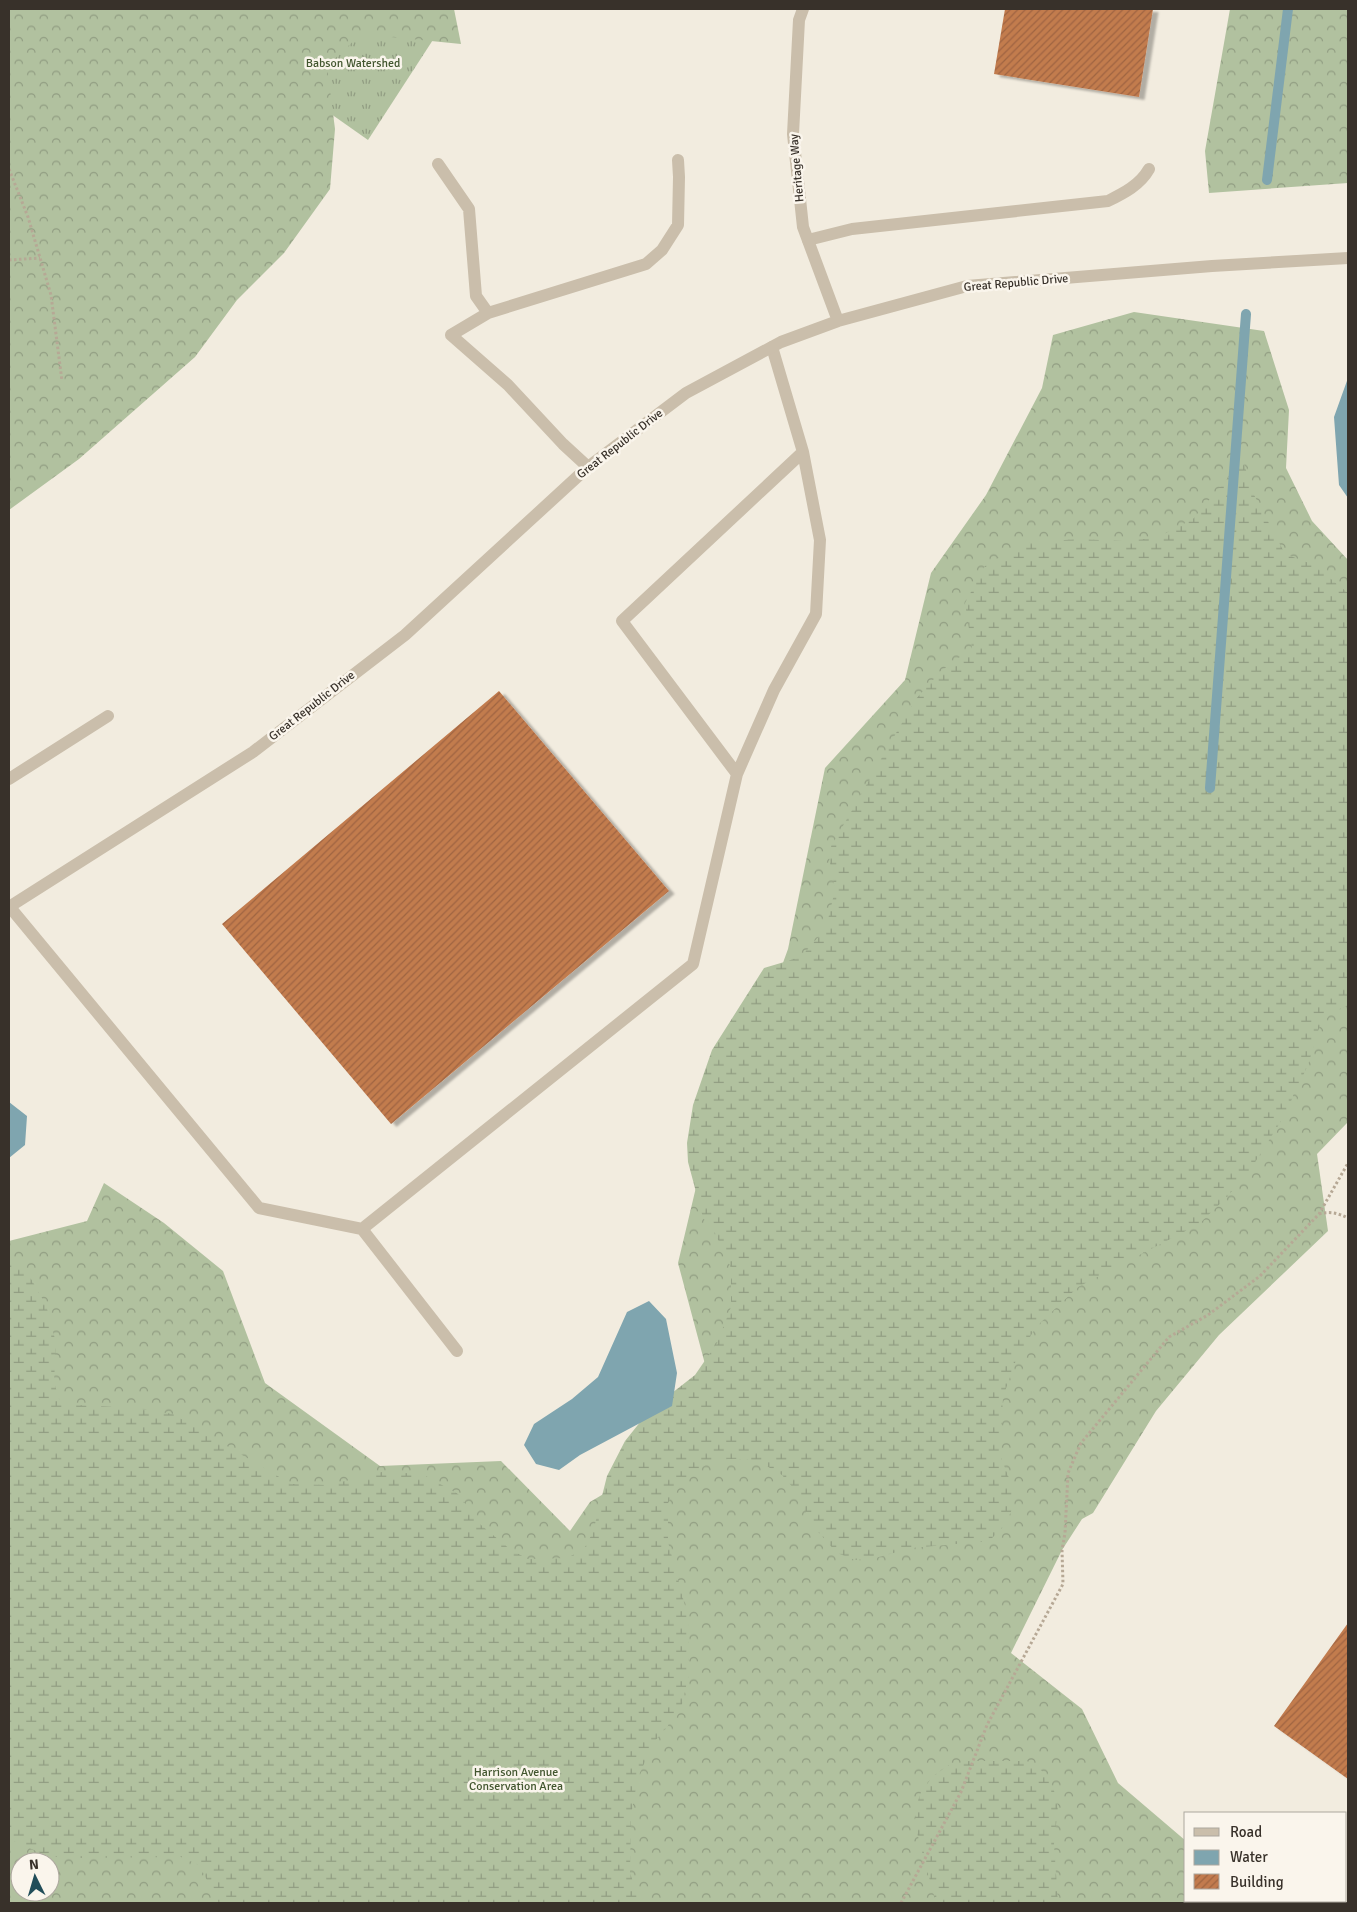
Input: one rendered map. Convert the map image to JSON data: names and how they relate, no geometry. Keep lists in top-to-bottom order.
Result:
{
  "streets": {
    "street": ["Heritage Way", "Great Republic Drive"]
  },
  "crossings": [
    ["Heritage Way", "Great Republic Drive"]
  ],
  "parks": ["Babson Watershed", "Harrison Avenue Conservation Area"],
  "legend": ["Road", "Water", "Building"],
  "north": "top"
}
